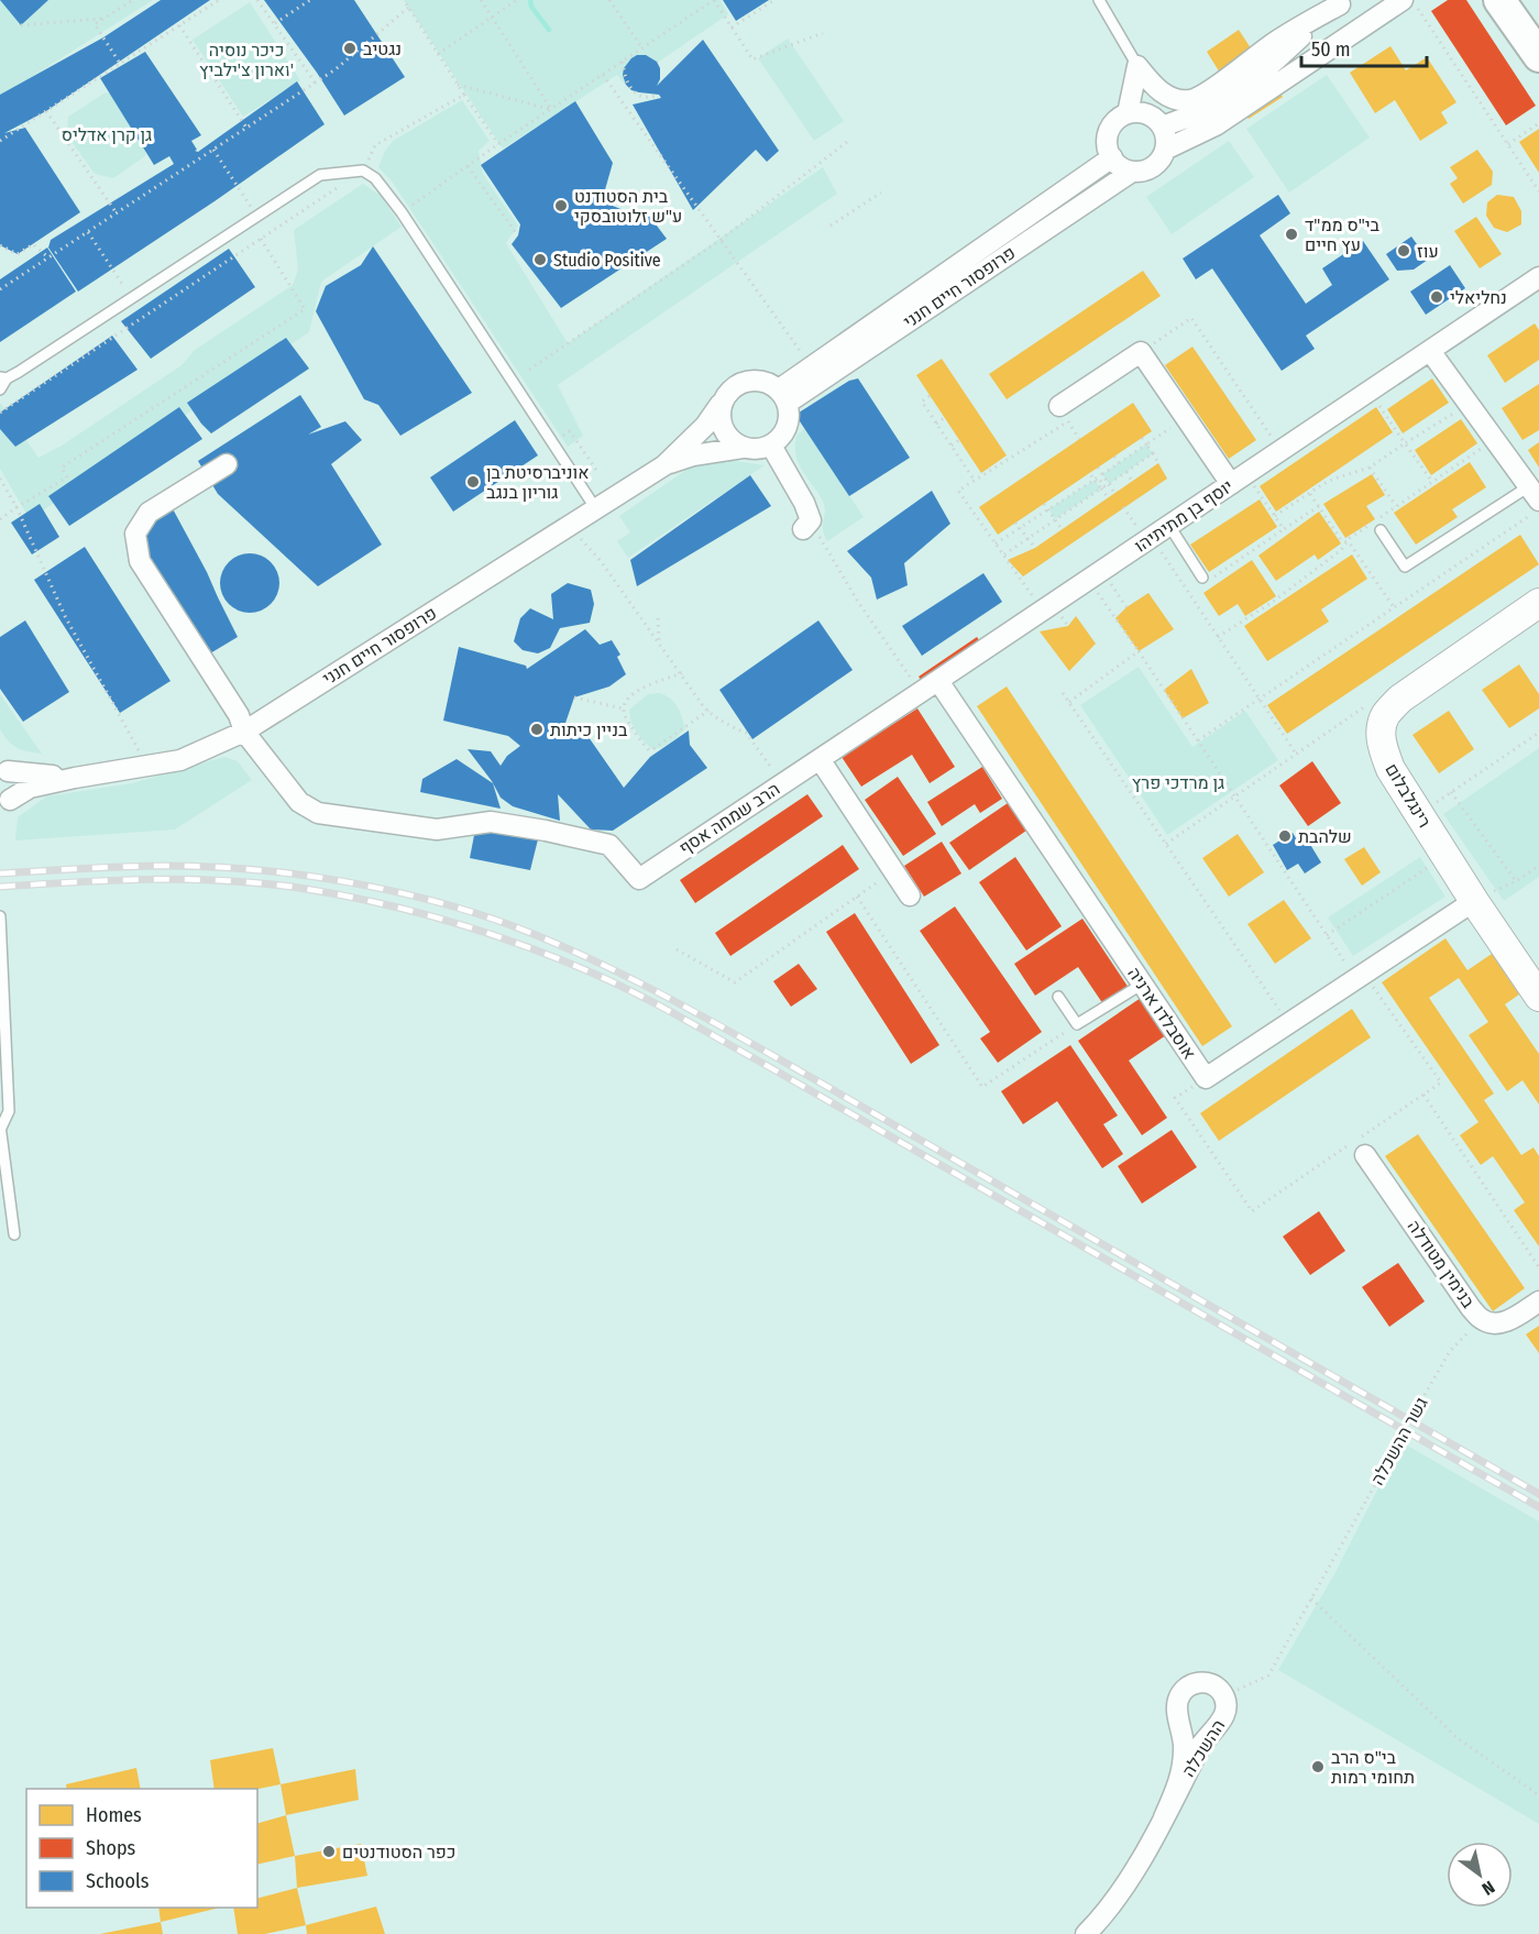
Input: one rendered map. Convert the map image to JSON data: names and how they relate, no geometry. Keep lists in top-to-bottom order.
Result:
{
  "streets": {
    "street": [
      "פרופסור חיים חנני",
      "יוסף בן מתיתיהו",
      "רינגלבלום",
      "הרב שמחה אסף",
      "אוסבלדו ארניה",
      "בנימין מטודלה",
      "ההשכלה"
    ],
    "path": ["גשר ההשכלה"]
  },
  "crossings": [
    ["פרופסור חיים חנני", "הרב שמחה אסף"],
    ["יוסף בן מתיתיהו", "הרב שמחה אסף"],
    ["יוסף בן מתיתיהו", "אוסבלדו ארניה"],
    ["רינגלבלום", "אוסבלדו ארניה"],
    ["הרב שמחה אסף", "אוסבלדו ארניה"],
    ["גשר ההשכלה", "ההשכלה"]
  ],
  "parks": ["כיכר נוסיה וארון צ'ילביץ'", "גן קרן אדליס", "גן מרדכי פרץ"],
  "places": [
    "נגטיב",
    "בית הסטודנט ע\"ש זלוטובסקי",
    "בי\"ס ממ\"ד עץ חיים",
    "עוז",
    "Studio Positive",
    "נחליאלי",
    "אוניברסיטת בן גוריון בנגב",
    "בניין כיתות",
    "שלהבת",
    "בי\"ס הרב תחומי רמות",
    "כפר הסטודנטים"
  ],
  "legend": ["Homes", "Shops", "Schools"],
  "scale_bar": "50 m",
  "north": "bottom right"
}
